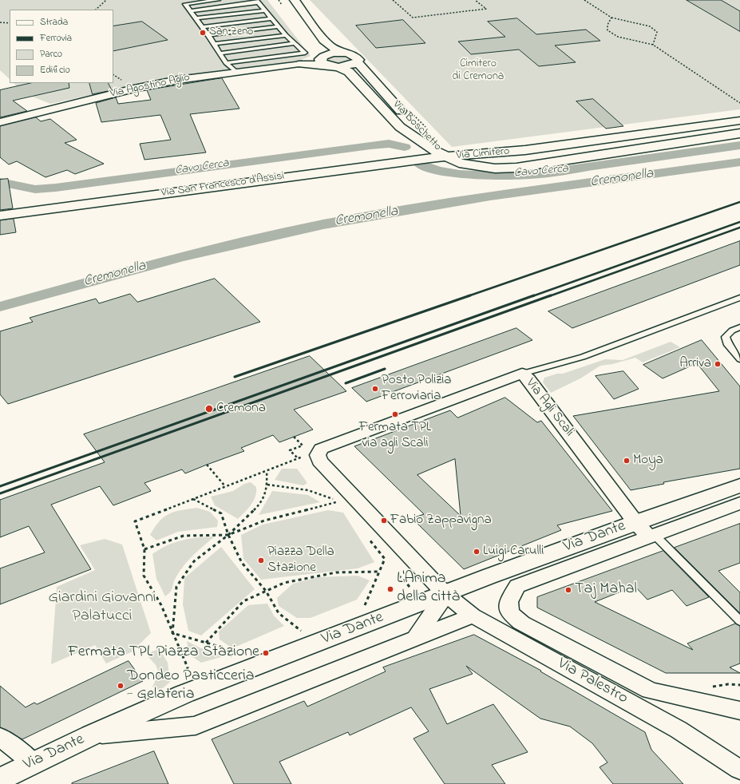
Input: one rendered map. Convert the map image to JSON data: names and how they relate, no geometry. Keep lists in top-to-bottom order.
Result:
{
  "streets": {
    "street": [
      "Via Agostino Aglio",
      "Via Boschetto",
      "Via Cimitero",
      "Via San Francesco d'Assisi",
      "Via Agli Scali",
      "Via Dante",
      "Via Palestro"
    ]
  },
  "crossings": [
    ["Via Agostino Aglio", "Via Boschetto"],
    ["Via Boschetto", "Via Cimitero"],
    ["Via Boschetto", "Via San Francesco d'Assisi"],
    ["Via Cimitero", "Via San Francesco d'Assisi"],
    ["Via Agli Scali", "Via Dante"],
    ["Via Dante", "Via Palestro"]
  ],
  "water": ["Cavo Cerca", "Cremonella"],
  "parks": ["Cimitero di Cremona", "Giardini Giovanni Palatucci"],
  "places": [
    "San Zeno",
    "Arriva",
    "Posto Polizia Ferroviaria",
    "Cremona",
    "Fermata TPL via agli Scali",
    "Moya",
    "Fabio Zappavigna",
    "Luigi Carulli",
    "Piazza Della Stazione",
    "L'Anima della città",
    "Taj Mahal",
    "Fermata TPL Piazza Stazione",
    "Dondeo Pasticceria - Gelateria"
  ],
  "legend": [
    "Strada",
    "Ferrovia",
    "Parco",
    "Edificio"
  ]
}
